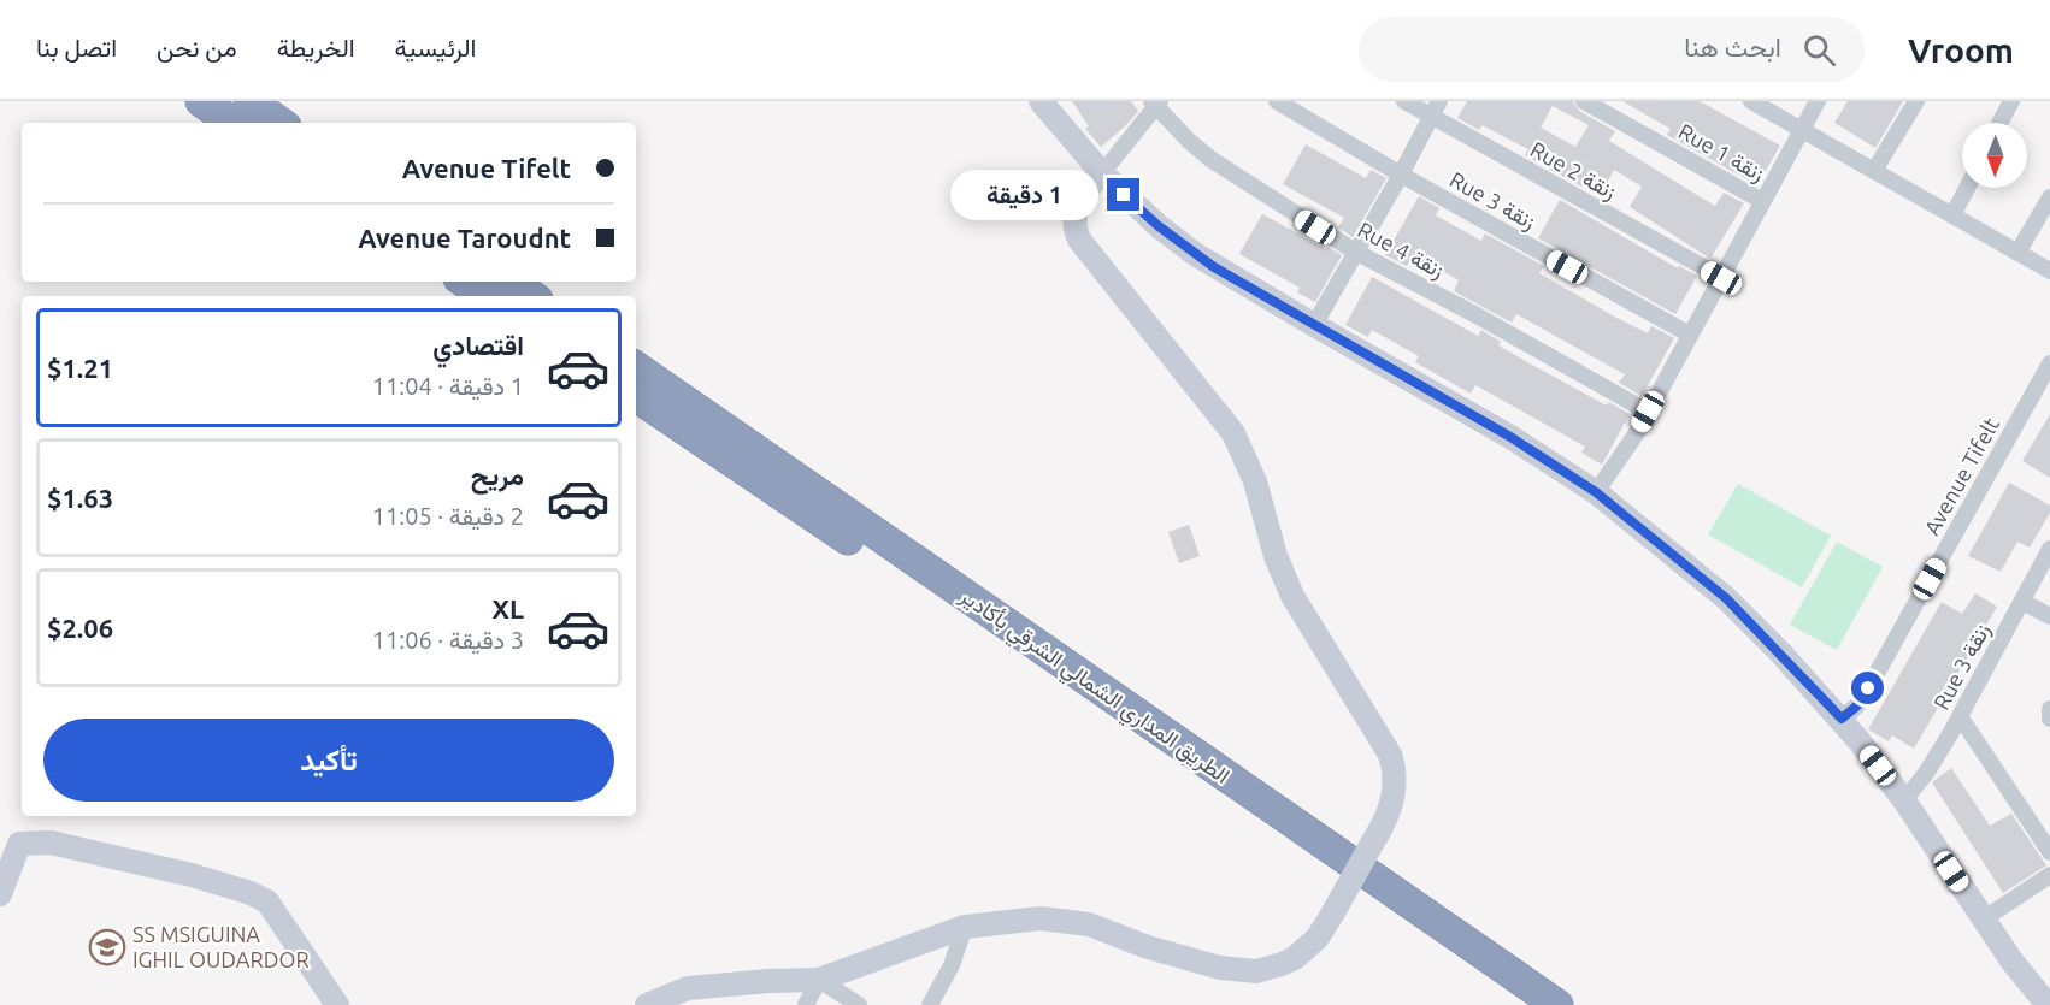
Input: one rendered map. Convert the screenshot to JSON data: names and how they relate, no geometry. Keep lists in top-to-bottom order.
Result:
{
  "streets": {
    "highway": ["الطريق المداري الشمالي الشرقي بأكادير"],
    "street": [
      "Rue 1 زنقة",
      "Rue 2 زنقة",
      "Rue 3 زنقة",
      "Rue 4 زنقة",
      "Avenue Tifelt"
    ]
  },
  "places": {
    "school or university": ["SS MSIGUINA IGHIL OUDARDOR"]
  },
  "north": "bottom",
  "page": {
    "header": "Vroom",
    "search": "ابحث هنا",
    "nav": [
      "الرئيسية",
      "الخريطة",
      "من نحن",
      "اتصل بنا"
    ],
    "banner": ["Avenue Tifelt", "Avenue Taroudnt"],
    "bubble": "1 دقيقة",
    "list": [
      {
        "name": "اقتصادي",
        "note": "1 دقيقة · 11:04",
        "value": "$1.21"
      },
      {
        "name": "مريح",
        "note": "2 دقيقة · 11:05",
        "value": "$1.63"
      },
      {
        "name": "XL",
        "note": "3 دقيقة · 11:06",
        "value": "$2.06"
      }
    ],
    "buttons": "تأكيد"
  }
}
